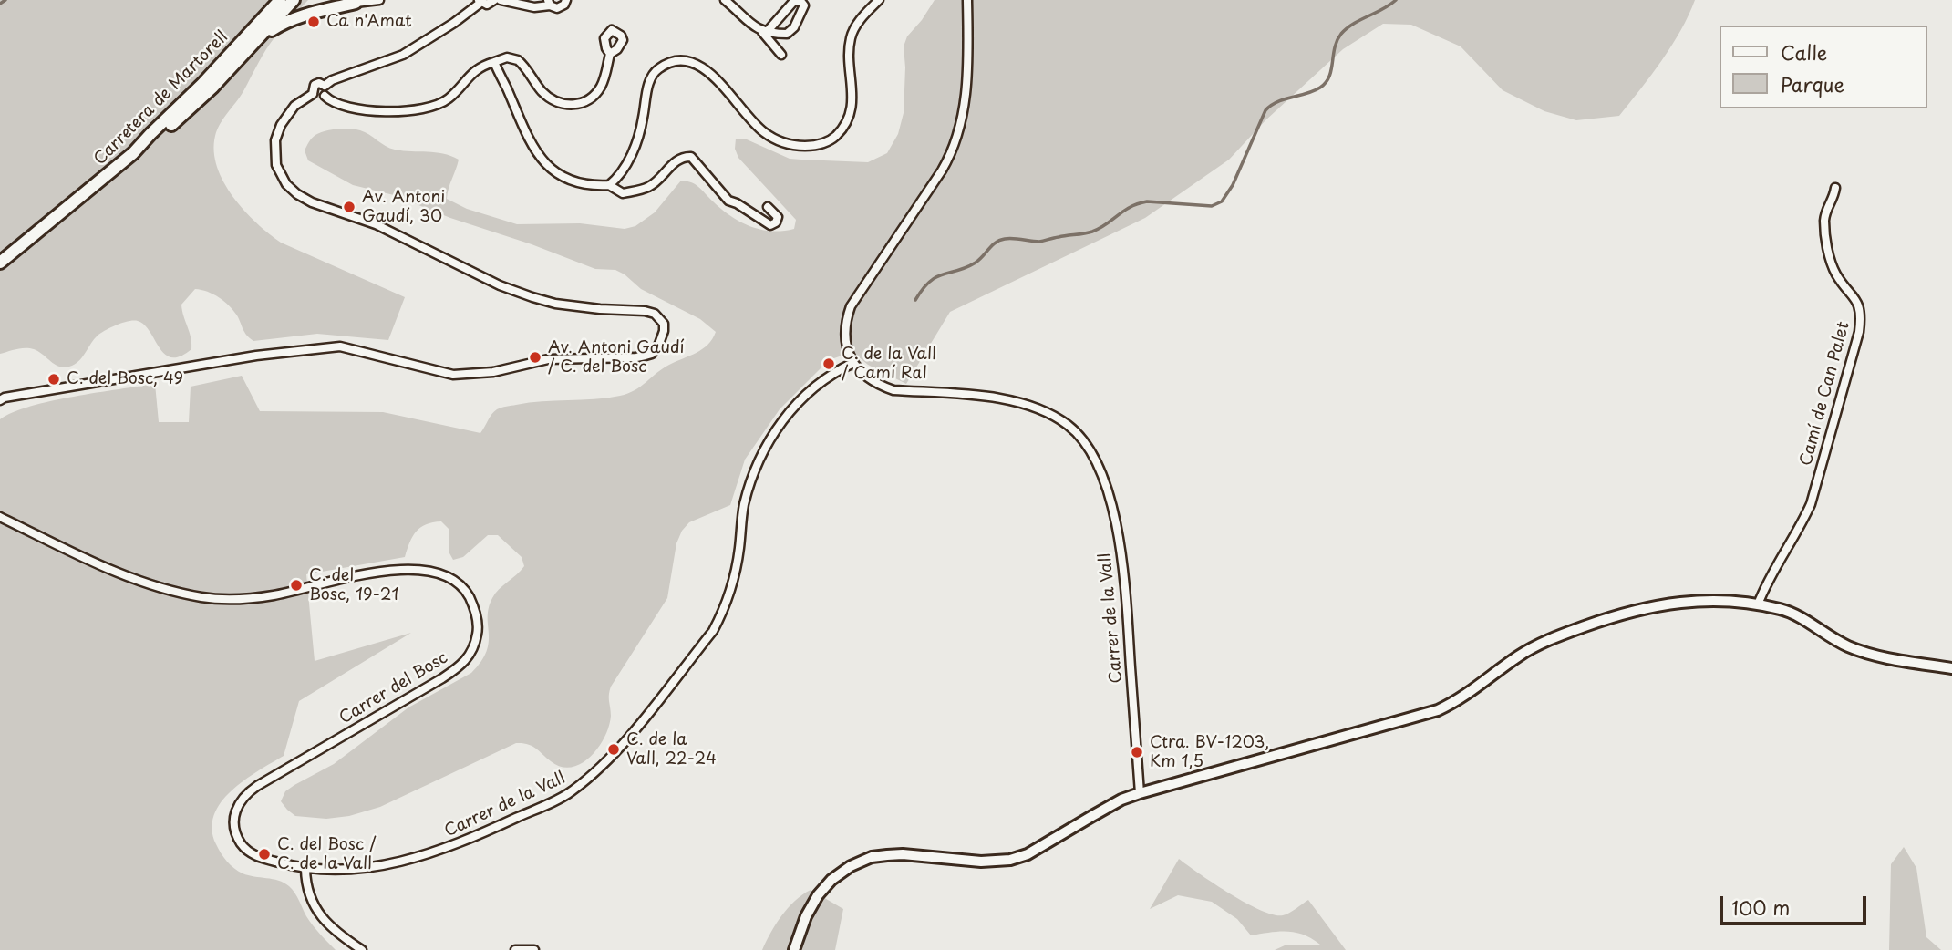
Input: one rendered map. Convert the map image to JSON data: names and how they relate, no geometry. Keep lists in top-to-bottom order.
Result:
{
  "streets": {
    "main road": ["Carretera de Martorell"],
    "street": ["Camí de Can Palet", "Carrer de la Vall", "Carrer del Bosc"]
  },
  "crossings": [
    ["Carrer de la Vall", "Carrer del Bosc"]
  ],
  "places": [
    "Ca n'Amat",
    "Av. Antoni Gaudí, 30",
    "Av. Antoni Gaudí / C. del Bosc",
    "C. de la Vall / Camí Ral",
    "C. del Bosc, 49",
    "C. del Bosc, 19-21",
    "C. de la Vall, 22-24",
    "Ctra. BV-1203, Km 1,5",
    "C. del Bosc / C. de la Vall"
  ],
  "legend": ["Calle", "Parque"],
  "scale_bar": "100 m"
}
